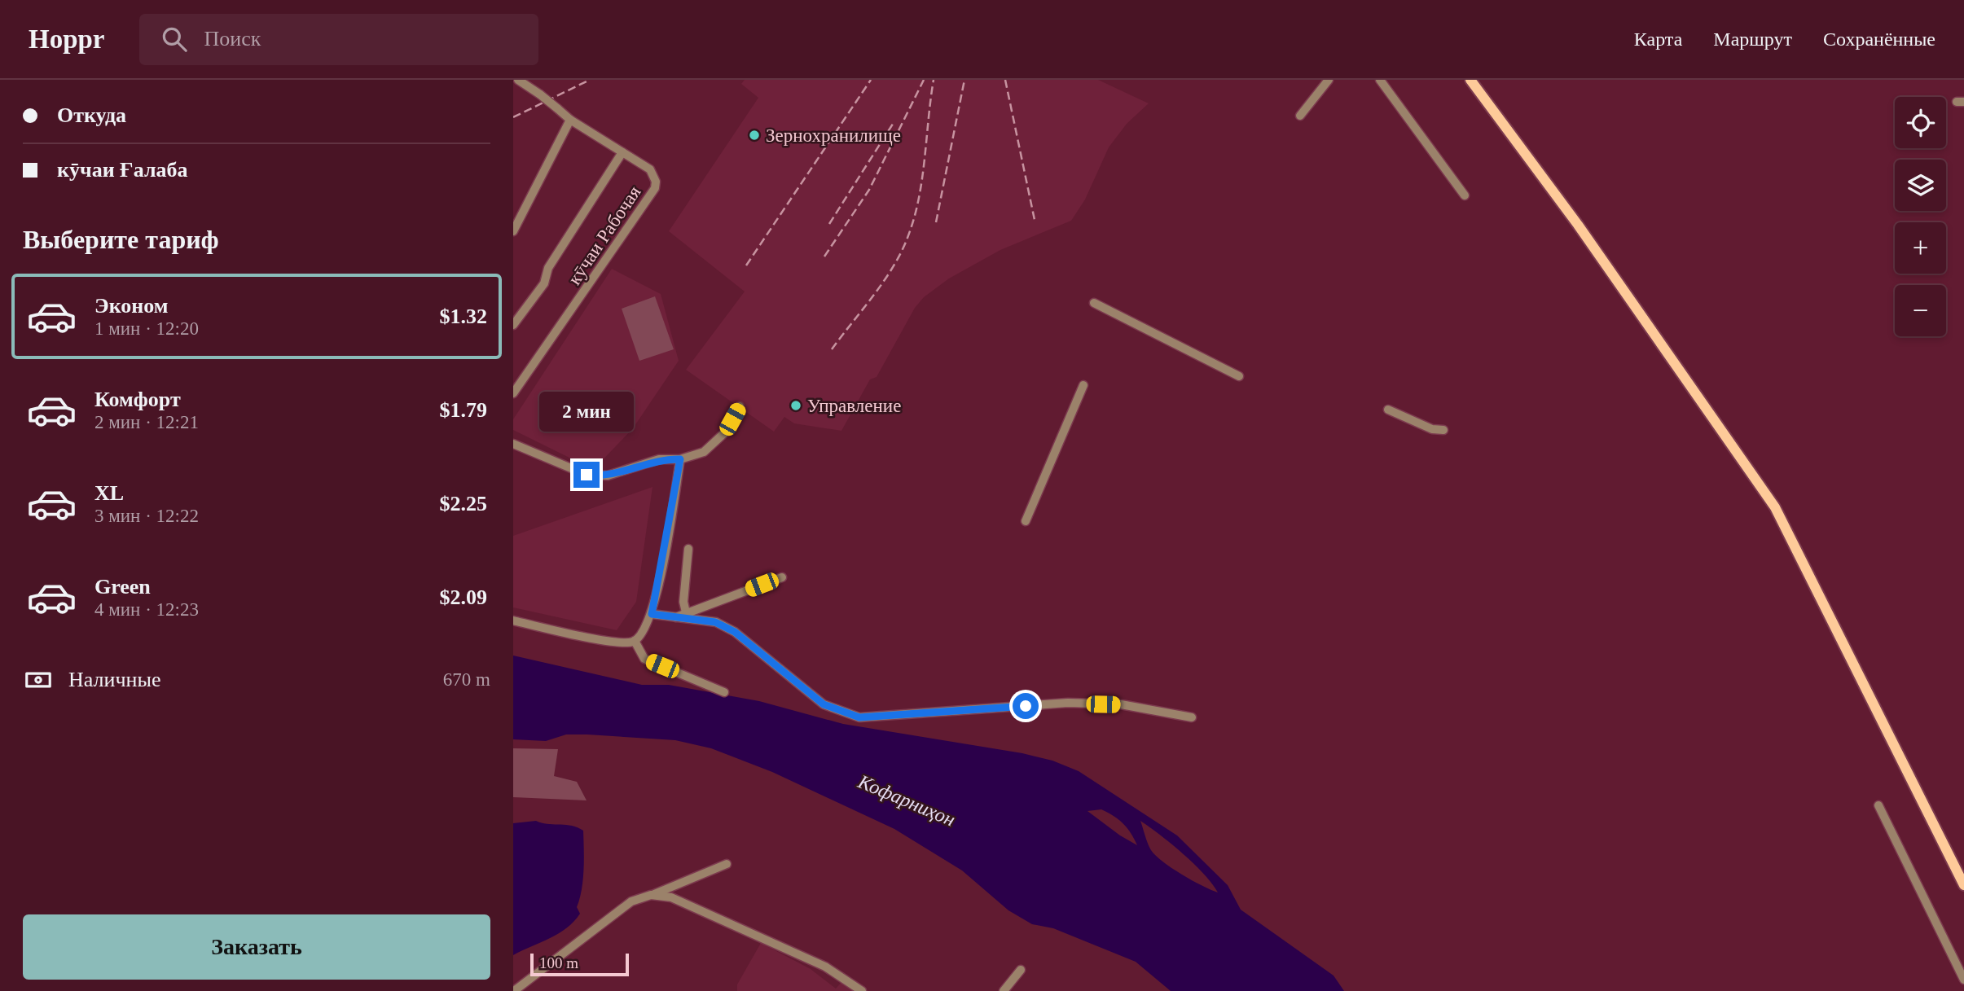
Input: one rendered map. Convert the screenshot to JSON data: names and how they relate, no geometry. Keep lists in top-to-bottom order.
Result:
{
  "streets": {
    "street": ["кӯчаи Рабочая"]
  },
  "water": ["Кофарниҳон"],
  "places": ["Зернохранилище", "Управление"],
  "scale_bar": "100 m",
  "page": {
    "header": "Hoppr",
    "search": "Поиск",
    "nav": ["Карта", "Маршрут", "Сохранённые"],
    "banner": ["Откуда", "кӯчаи Ғалаба"],
    "map_buttons": ["+", "−"],
    "heading": "Выберите тариф",
    "list": [
      {
        "name": "Эконом",
        "note": "1 мин · 12:20",
        "value": "$1.32"
      },
      {
        "name": "Комфорт",
        "note": "2 мин · 12:21",
        "value": "$1.79"
      },
      {
        "name": "XL",
        "note": "3 мин · 12:22",
        "value": "$2.25"
      },
      {
        "name": "Green",
        "note": "4 мин · 12:23",
        "value": "$2.09"
      }
    ],
    "bubble": "2 мин",
    "pay": ["Наличные", "670 m"],
    "buttons": "Заказать",
    "scale": "100 m"
  }
}
